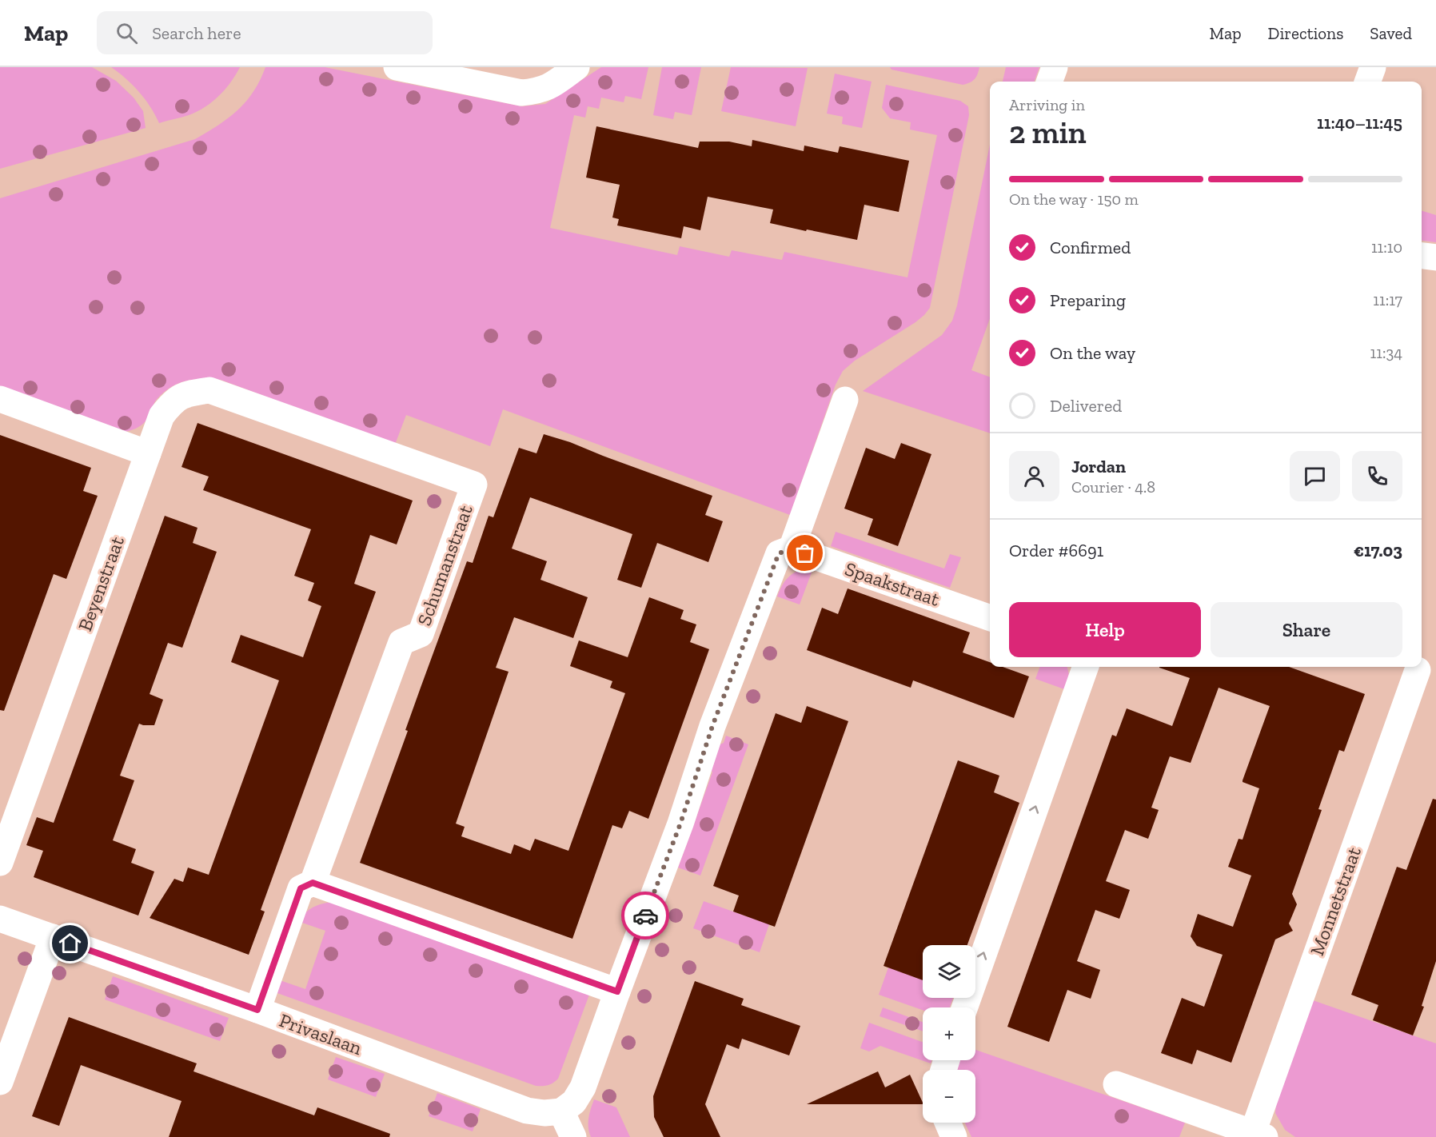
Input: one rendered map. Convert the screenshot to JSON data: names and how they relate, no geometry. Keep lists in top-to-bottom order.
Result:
{
  "streets": {
    "street": [
      "Schumanstraat",
      "Beyenstraat",
      "Spaakstraat",
      "Monnetstraat",
      "Privaslaan"
    ]
  },
  "crossings": [
    ["Schumanstraat", "Beyenstraat"],
    ["Schumanstraat", "Privaslaan"]
  ],
  "page": {
    "header": "Map",
    "search": "Search here",
    "nav": ["Map", "Directions", "Saved"],
    "heading": ["2 min", "Arriving in", "11:40–11:45"],
    "panel": [
      "Jordan",
      "Courier · 4.8",
      "Order #6691",
      "€17.03"
    ],
    "bar": "On the way · 150 m",
    "list": [
      ["Confirmed", "11:10"],
      ["Preparing", "11:17"],
      ["On the way", "11:34"],
      "Delivered"
    ],
    "buttons": ["Help", "Share"],
    "map_buttons": ["+", "−"]
  }
}
